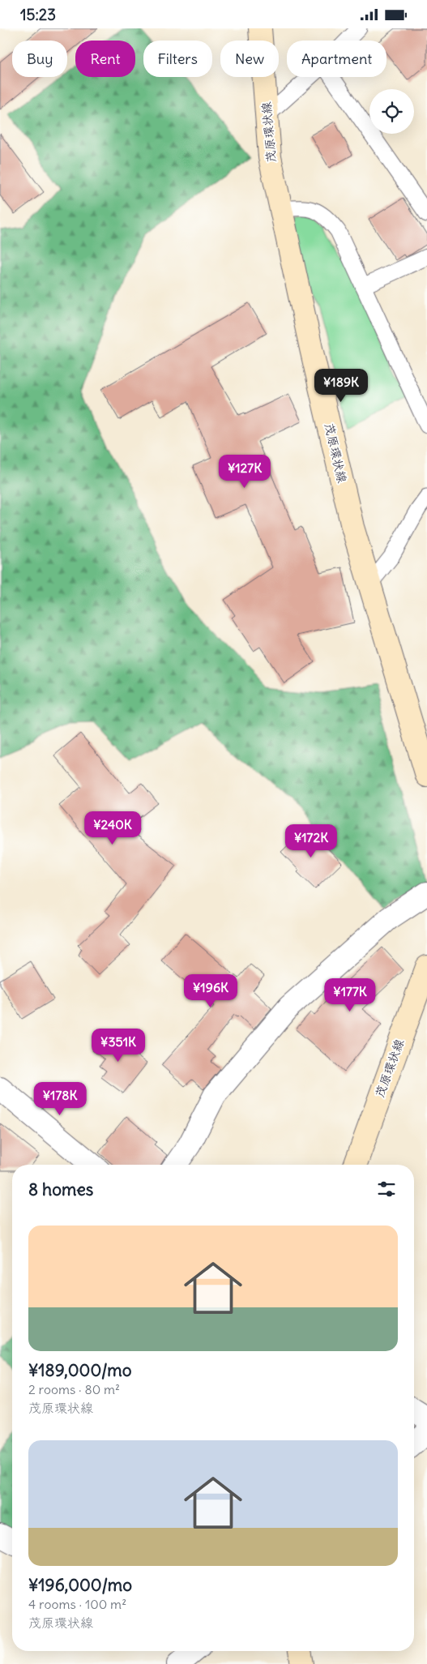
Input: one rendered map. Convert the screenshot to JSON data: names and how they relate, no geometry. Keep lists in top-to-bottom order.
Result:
{
  "streets": {
    "main road": ["茂原環状線"]
  },
  "page": {
    "status": "15:23",
    "chip": [
      "Buy",
      "Rent",
      "Filters",
      "New",
      "Apartment"
    ],
    "price": [
      "¥189K",
      "¥127K",
      "¥240K",
      "¥172K",
      "¥196K",
      "¥177K",
      "¥351K",
      "¥178K"
    ],
    "heading": "8 homes",
    "list": [
      {
        "name": "¥189,000/mo",
        "note": "2 rooms · 80 m² · 茂原環状線"
      },
      {
        "name": "¥196,000/mo",
        "note": "4 rooms · 100 m² · 茂原環状線"
      }
    ]
  }
}
